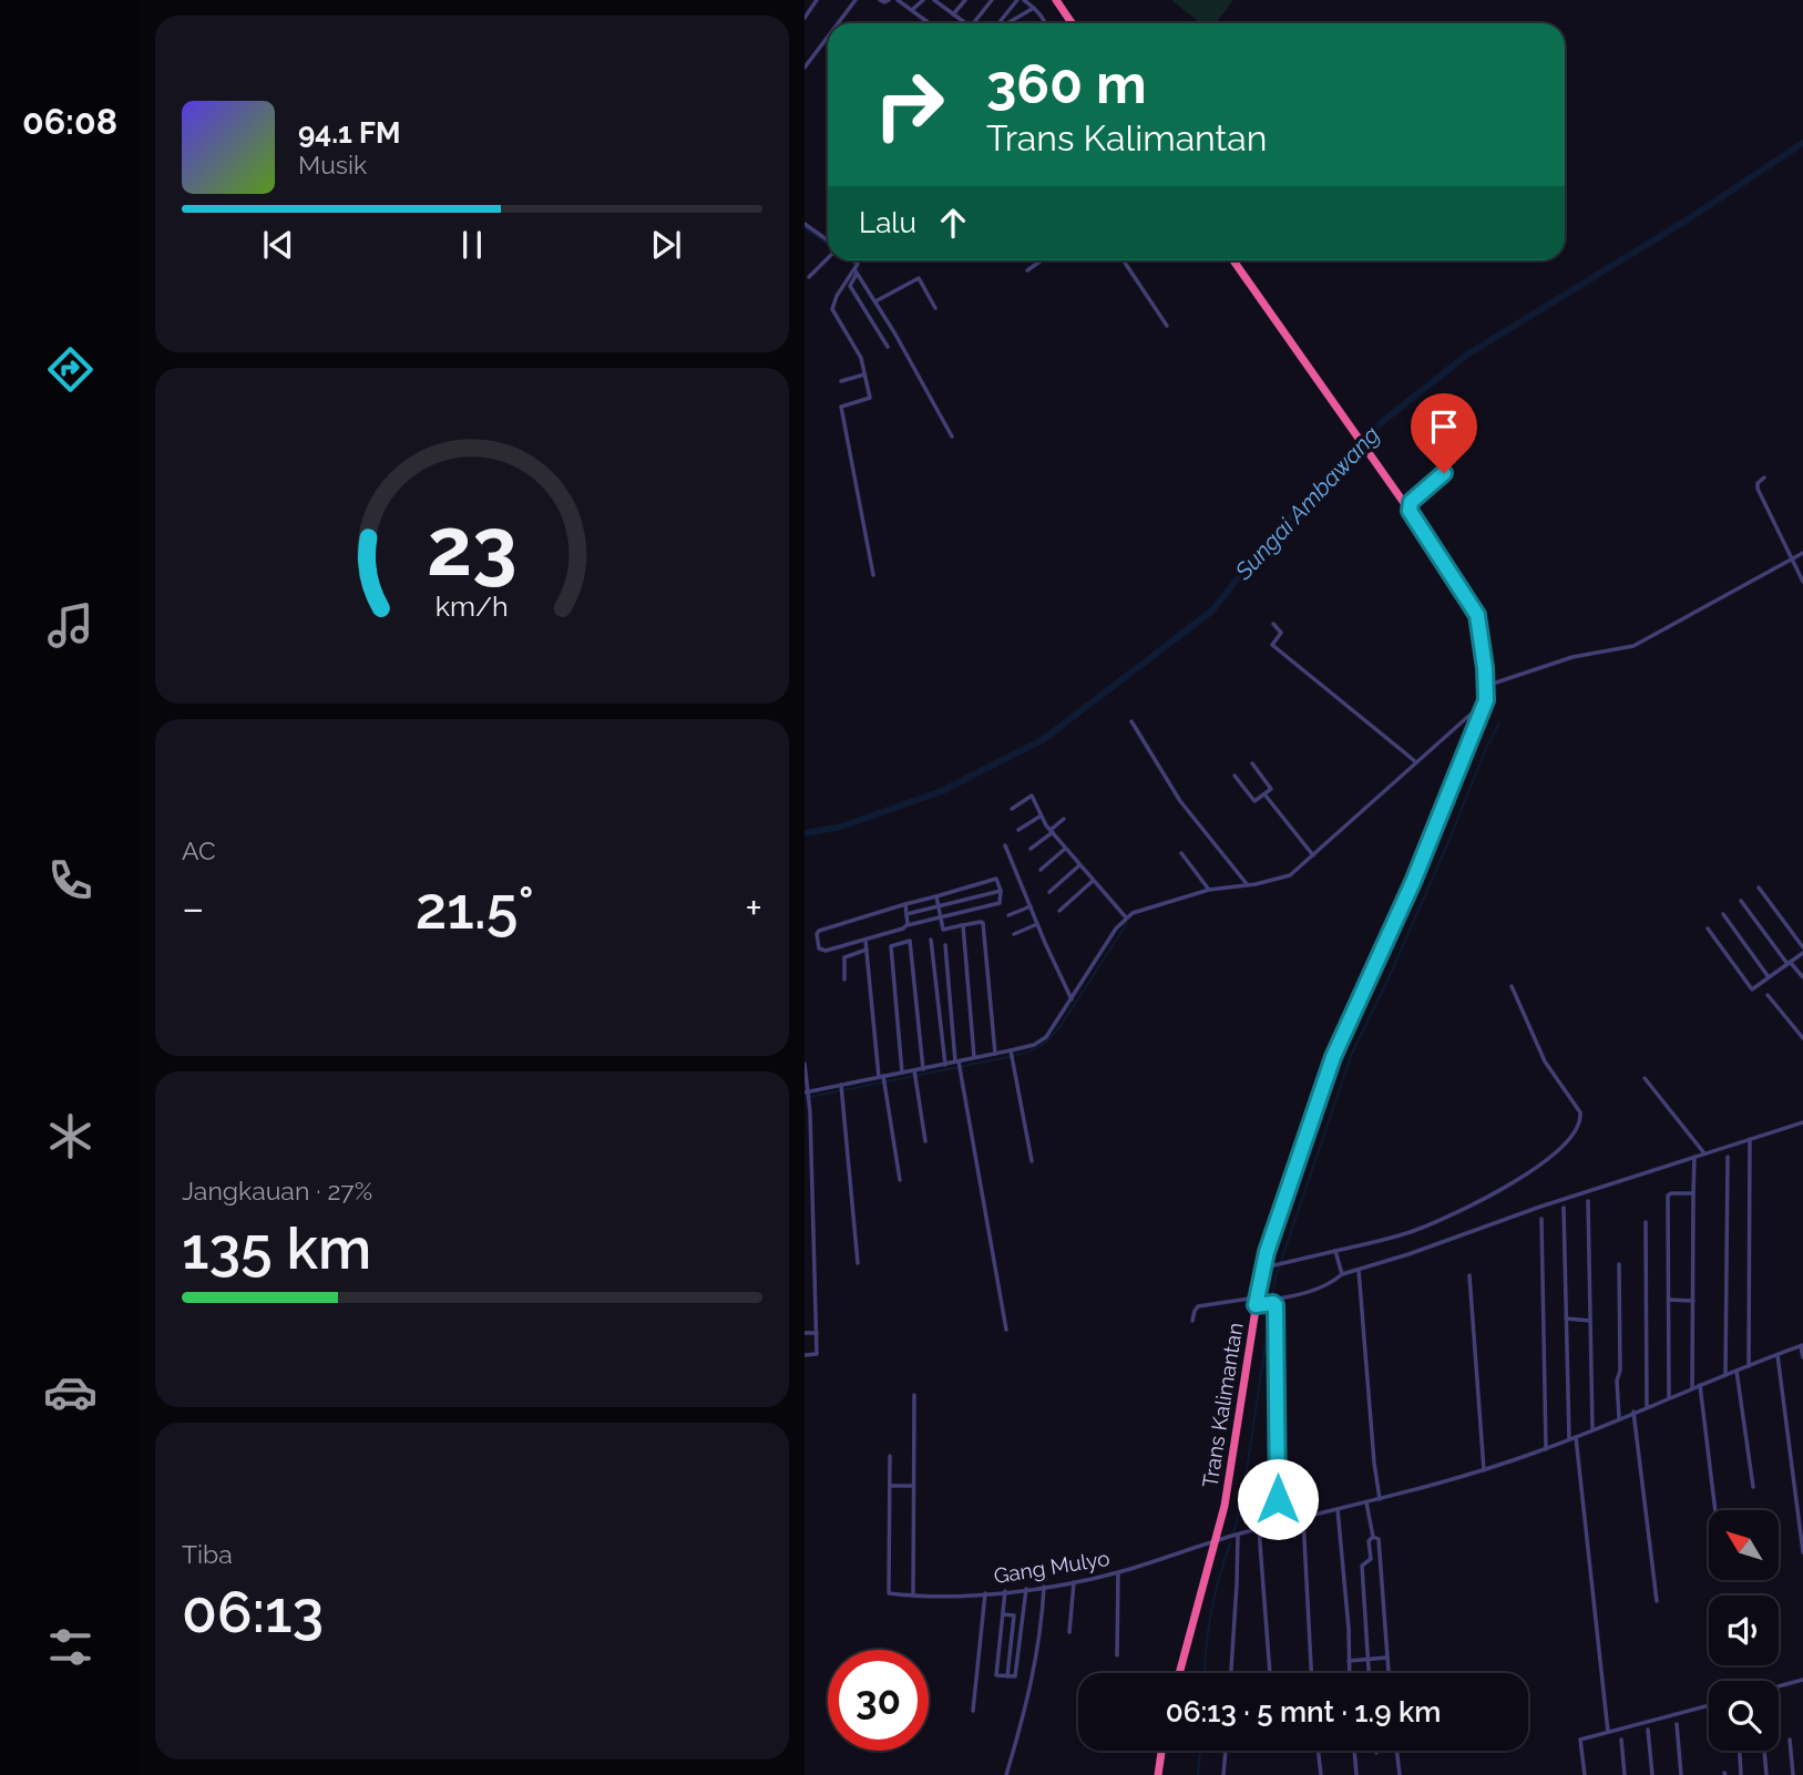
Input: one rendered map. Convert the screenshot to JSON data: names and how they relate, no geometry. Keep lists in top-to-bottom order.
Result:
{
  "streets": {
    "highway": ["Trans Kalimantan"],
    "street": ["Gang Mulyo"]
  },
  "crossings": [
    ["Trans Kalimantan", "Gang Mulyo"]
  ],
  "water": ["Sungai Ambawang"],
  "north": "top left",
  "page": {
    "tabs": "06:08",
    "turn": ["360 m", "Trans Kalimantan"],
    "song": ["94.1 FM", "Musik"],
    "then": "Lalu",
    "tile": [
      "AC",
      ["Jangkauan · 27%", "135 km"],
      ["Tiba", "06:13"]
    ],
    "heat": ["−", "21.5°", "+"],
    "limit": "30",
    "trip": "06:13 · 5 mnt · 1.9 km",
    "gauge": ["23", "km/h"]
  }
}
